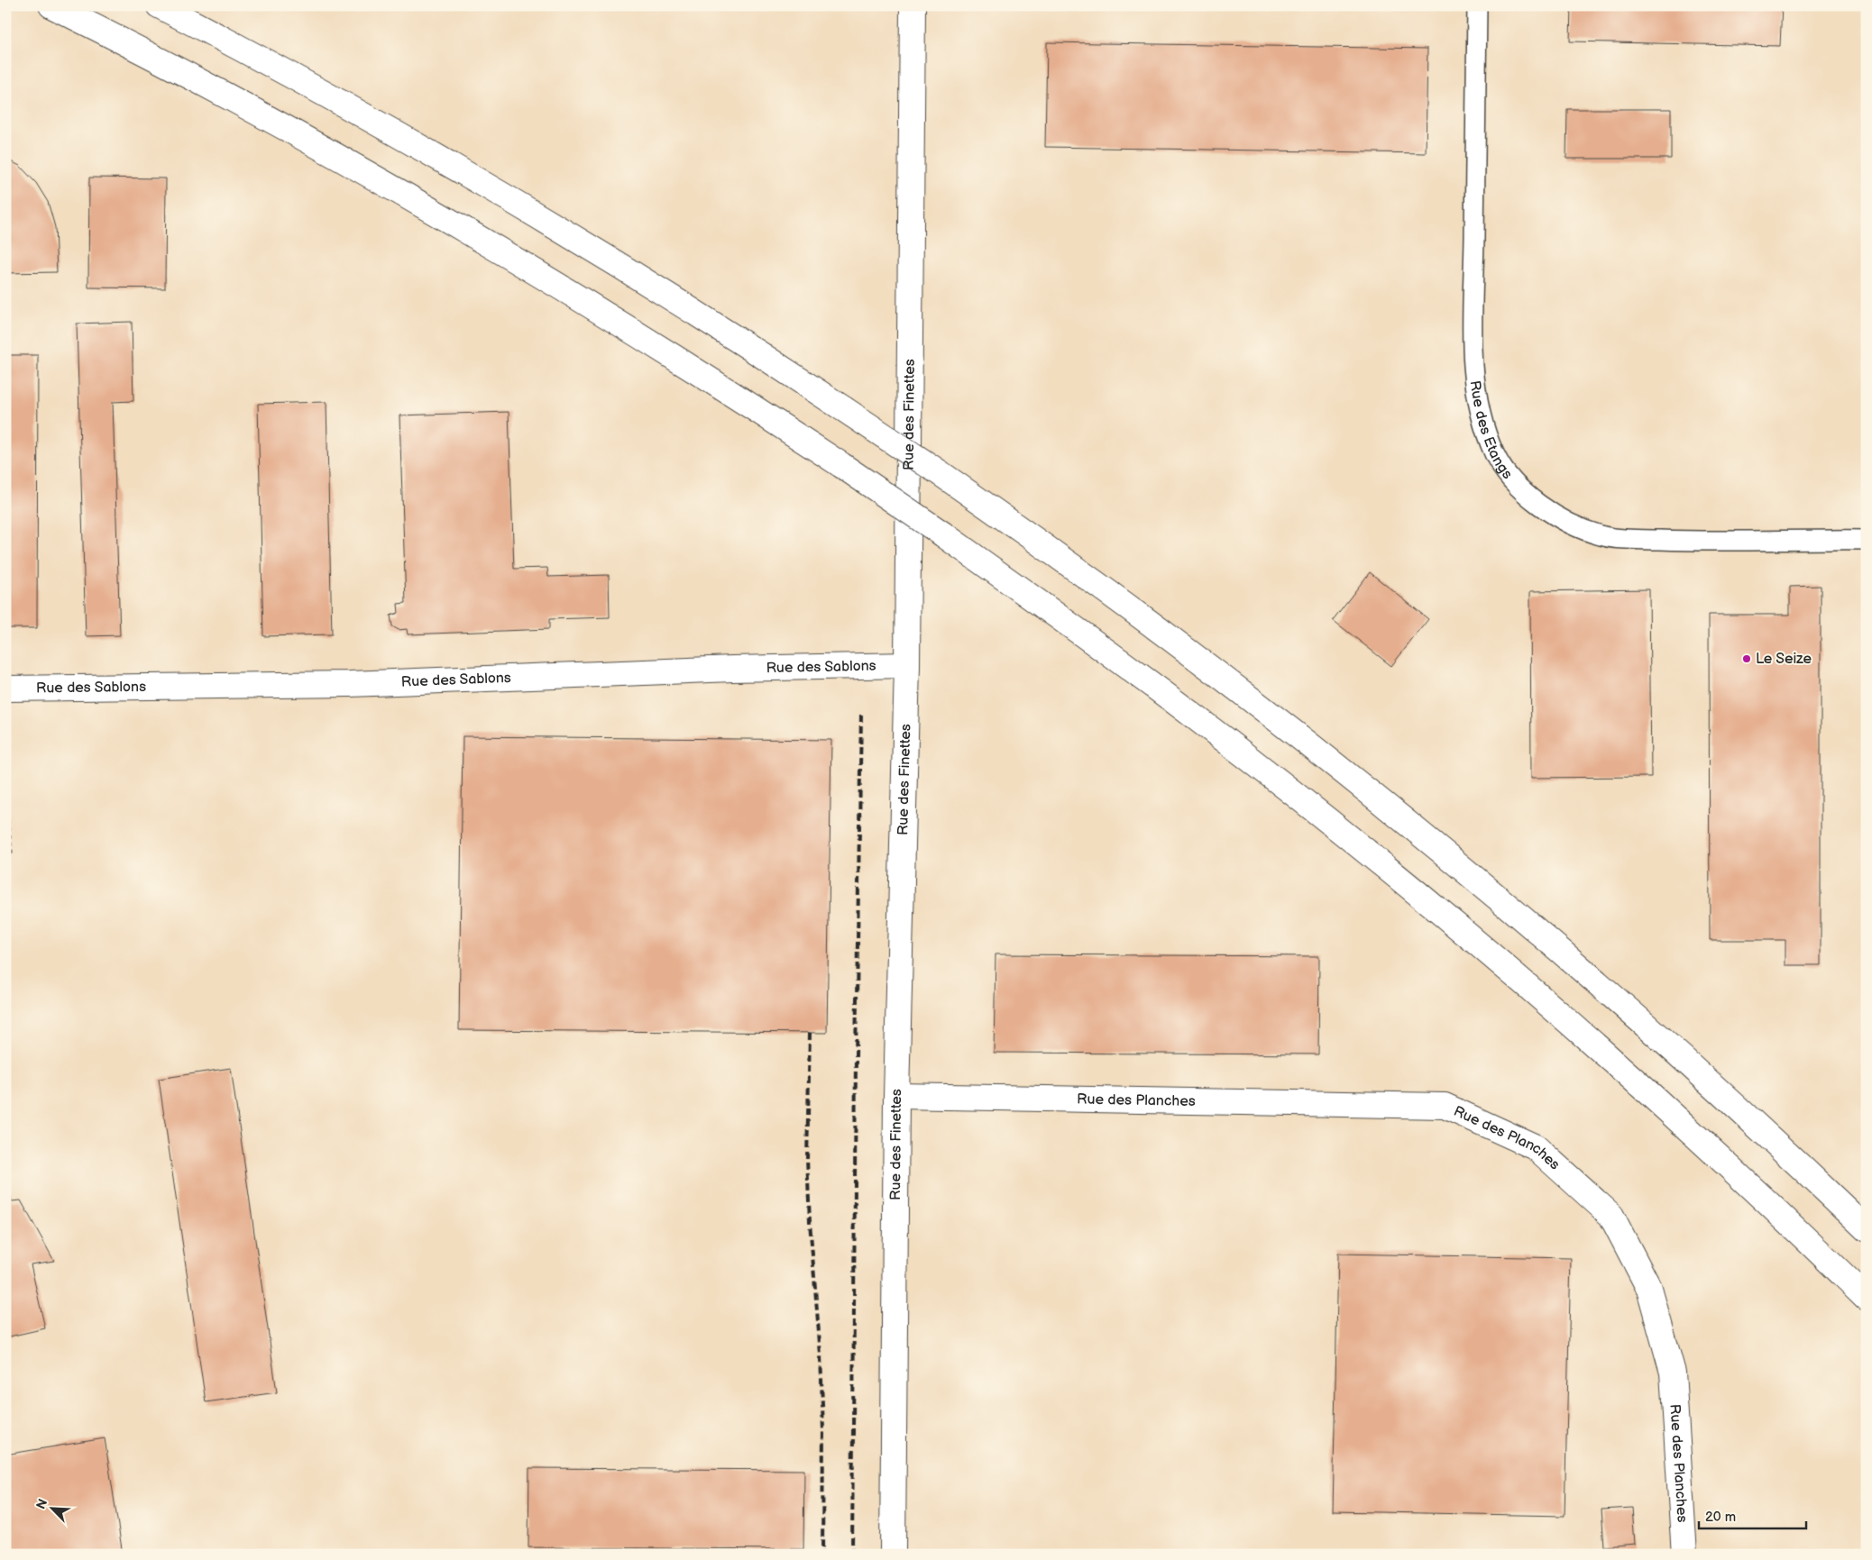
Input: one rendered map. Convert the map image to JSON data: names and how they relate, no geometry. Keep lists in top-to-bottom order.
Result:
{
  "streets": {
    "main road": ["Rue des Finettes", "Rue des Sablons", "Rue des Planches"],
    "lane": ["Rue des Etangs"]
  },
  "crossings": [
    ["Rue des Finettes", "Rue des Sablons"],
    ["Rue des Finettes", "Rue des Planches"]
  ],
  "places": ["Le Seize"],
  "scale_bar": "20 m",
  "north": "top left"
}
